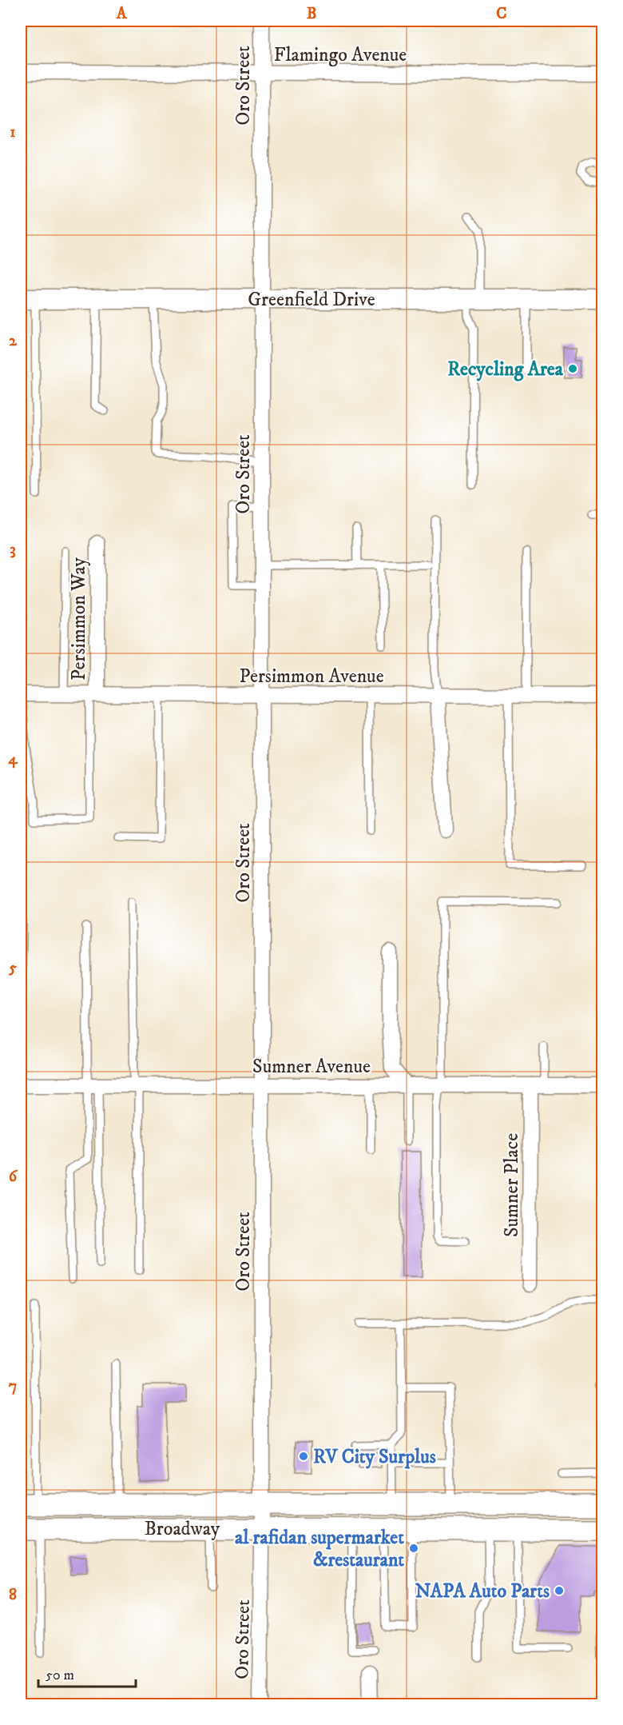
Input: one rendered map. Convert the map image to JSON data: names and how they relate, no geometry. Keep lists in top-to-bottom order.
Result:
{
  "streets": {
    "main road": ["Greenfield Drive", "Broadway"],
    "street": [
      "Flamingo Avenue",
      "Oro Street",
      "Persimmon Way",
      "Persimmon Avenue",
      "Sumner Avenue",
      "Sumner Place"
    ]
  },
  "crossings": [
    ["Flamingo Avenue", "Oro Street"],
    ["Oro Street", "Greenfield Drive"],
    ["Oro Street", "Persimmon Avenue"],
    ["Oro Street", "Sumner Avenue"],
    ["Oro Street", "Broadway"],
    ["Persimmon Way", "Persimmon Avenue"],
    ["Sumner Avenue", "Sumner Place"]
  ],
  "places": [
    "Recycling Area",
    "RV City Surplus",
    "al rafidan supermarket &restaurant",
    "NAPA Auto Parts"
  ],
  "scale_bar": "50 m",
  "grid": {
    "columns": ["A", "B", "C"],
    "rows": [
      "1",
      "2",
      "3",
      "4",
      "5",
      "6",
      "7",
      "8"
    ]
  }
}
